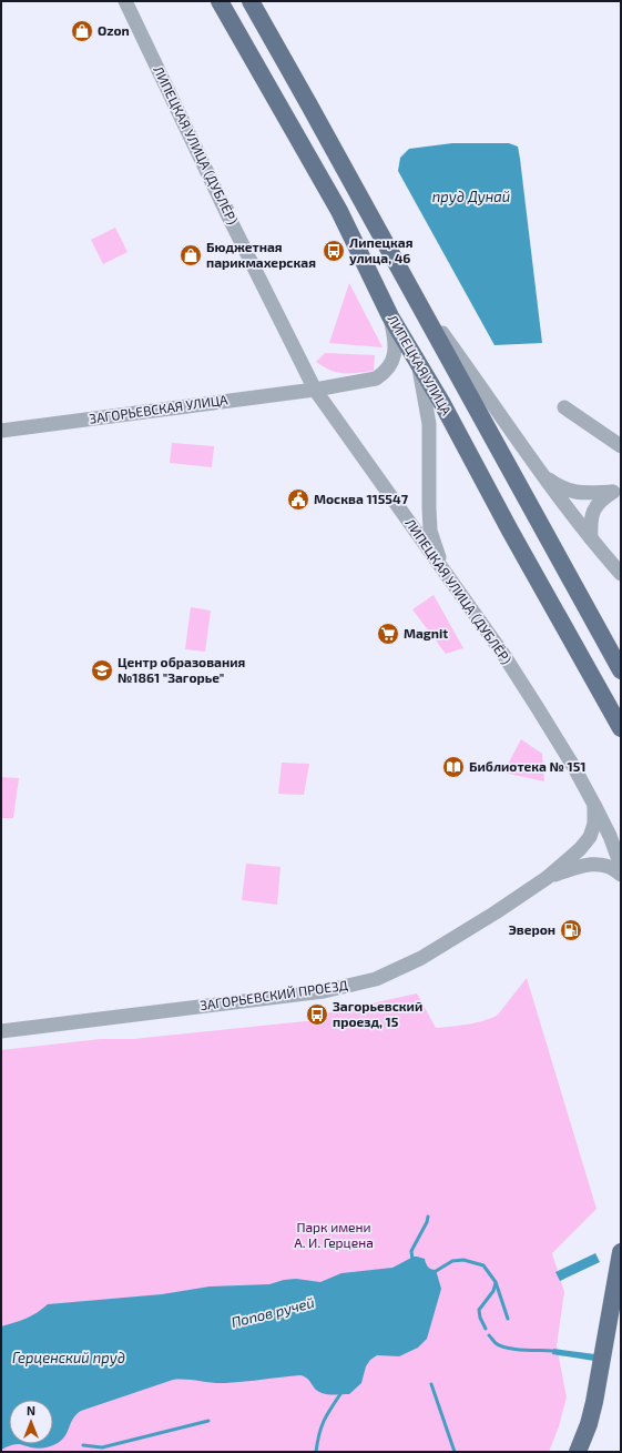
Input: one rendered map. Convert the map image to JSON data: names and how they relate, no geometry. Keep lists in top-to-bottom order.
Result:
{
  "streets": {
    "main road": ["ЛИПЕЦКАЯ УЛИЦА"],
    "street": ["ЛИПЕЦКАЯ УЛИЦА (ДУБЛЁР)", "ЗАГОРЬЕВСКАЯ УЛИЦА", "ЗАГОРЬЕВСКИЙ ПРОЕЗД"]
  },
  "crossings": [
    ["ЛИПЕЦКАЯ УЛИЦА (ДУБЛЁР)", "ЗАГОРЬЕВСКАЯ УЛИЦА"],
    ["ЛИПЕЦКАЯ УЛИЦА", "ЗАГОРЬЕВСКАЯ УЛИЦА"]
  ],
  "water": ["пруд Дунай", "Попов ручей", "Герценский пруд"],
  "parks": ["Парк имени А. И. Герцена"],
  "places": {
    "shop": ["Ozon", "Бюджетная парикмахерская"],
    "bus stop": ["Липецкая улица, 46", "Загорьевский проезд, 15"],
    "public building": ["Москва 115547"],
    "supermarket": ["Magnit"],
    "school or university": ["Центр образования №1861 \"Загорье\""],
    "library": ["Библиотека № 151"],
    "fuel station": ["Эверон"]
  },
  "north": "top"
}
